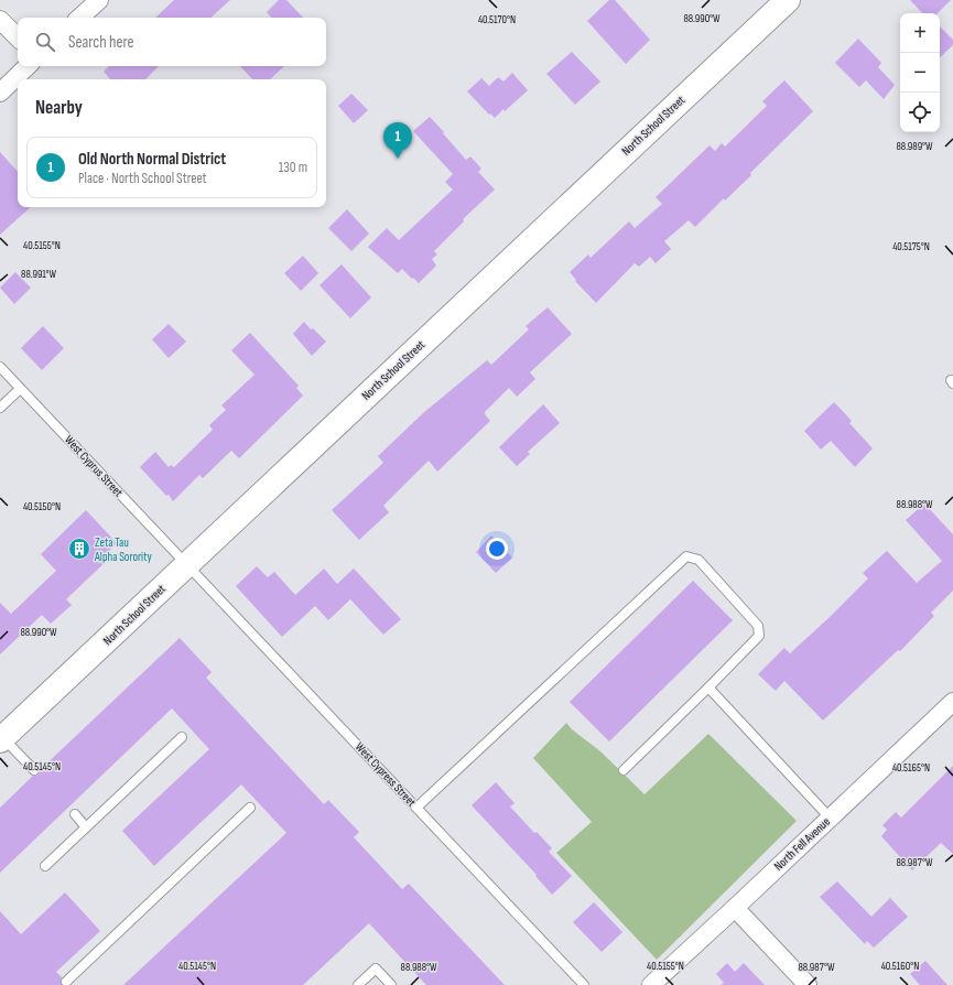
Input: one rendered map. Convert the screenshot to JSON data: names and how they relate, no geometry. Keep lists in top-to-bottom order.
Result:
{
  "streets": {
    "street": ["North School Street", "North Fell Avenue"],
    "lane": ["West Cyprus Street", "West Cypress Street"]
  },
  "crossings": [
    ["North School Street", "West Cyprus Street"],
    ["North School Street", "West Cypress Street"],
    ["West Cyprus Street", "West Cypress Street"]
  ],
  "places": {
    "building": ["Ζeta Tau Alpha Sorority"]
  },
  "page": {
    "map_buttons": ["+", "−"],
    "search": "Search here",
    "heading": "Nearby",
    "pins": "1",
    "list": [
      {
        "mark": "1",
        "name": "Old North Normal District",
        "note": "Place · North School Street",
        "value": "130 m"
      }
    ]
  },
  "coordinates": [
    "88.990°W",
    "40.5170°N",
    "88.989°W",
    "40.5155°N",
    "40.5175°N",
    "88.991°W",
    "88.988°W",
    "40.5150°N",
    "40.5145°N",
    "40.5165°N",
    "88.987°W",
    "40.5160°N"
  ]
}
